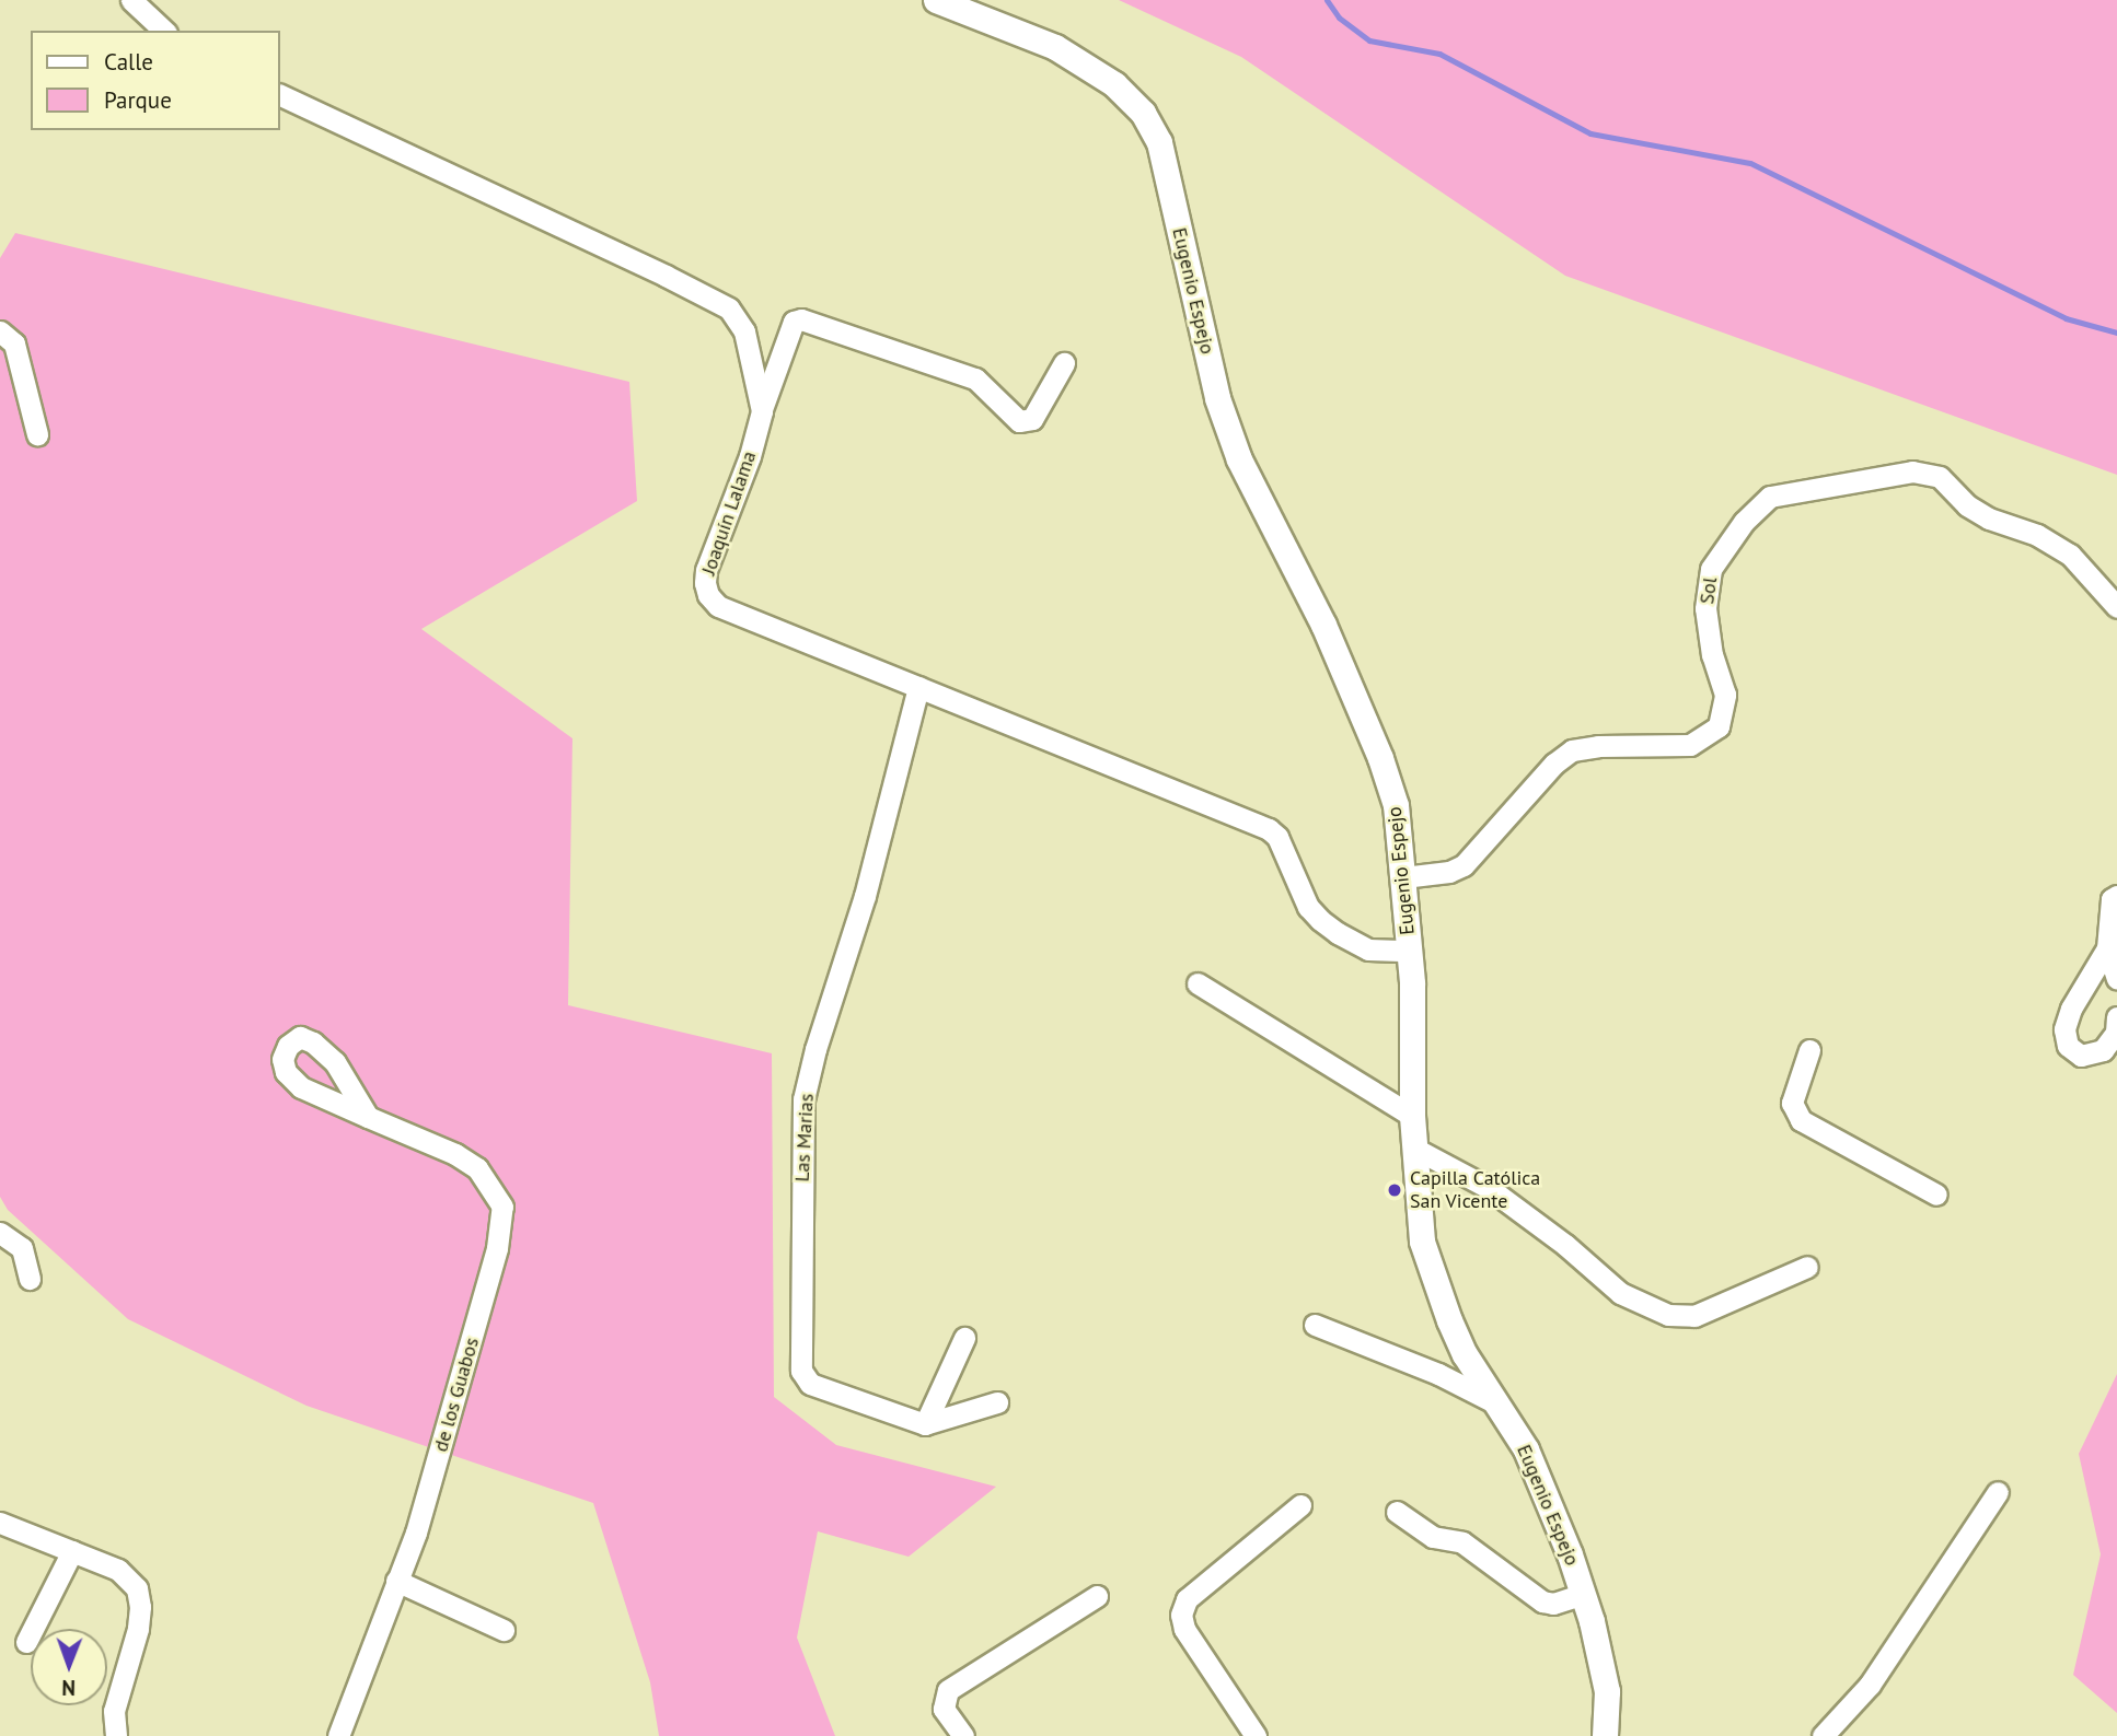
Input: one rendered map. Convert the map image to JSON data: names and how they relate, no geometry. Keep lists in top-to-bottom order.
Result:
{
  "streets": {
    "street": [
      "Eugenio Espejo",
      "Joaquín Lalama",
      "Sol",
      "Las Marias",
      "de los Guabos"
    ]
  },
  "crossings": [
    ["Eugenio Espejo", "Joaquín Lalama"],
    ["Eugenio Espejo", "Sol"],
    ["Joaquín Lalama", "Las Marias"]
  ],
  "places": ["Capilla Católica San Vicente"],
  "legend": ["Calle", "Parque"],
  "north": "bottom"
}
